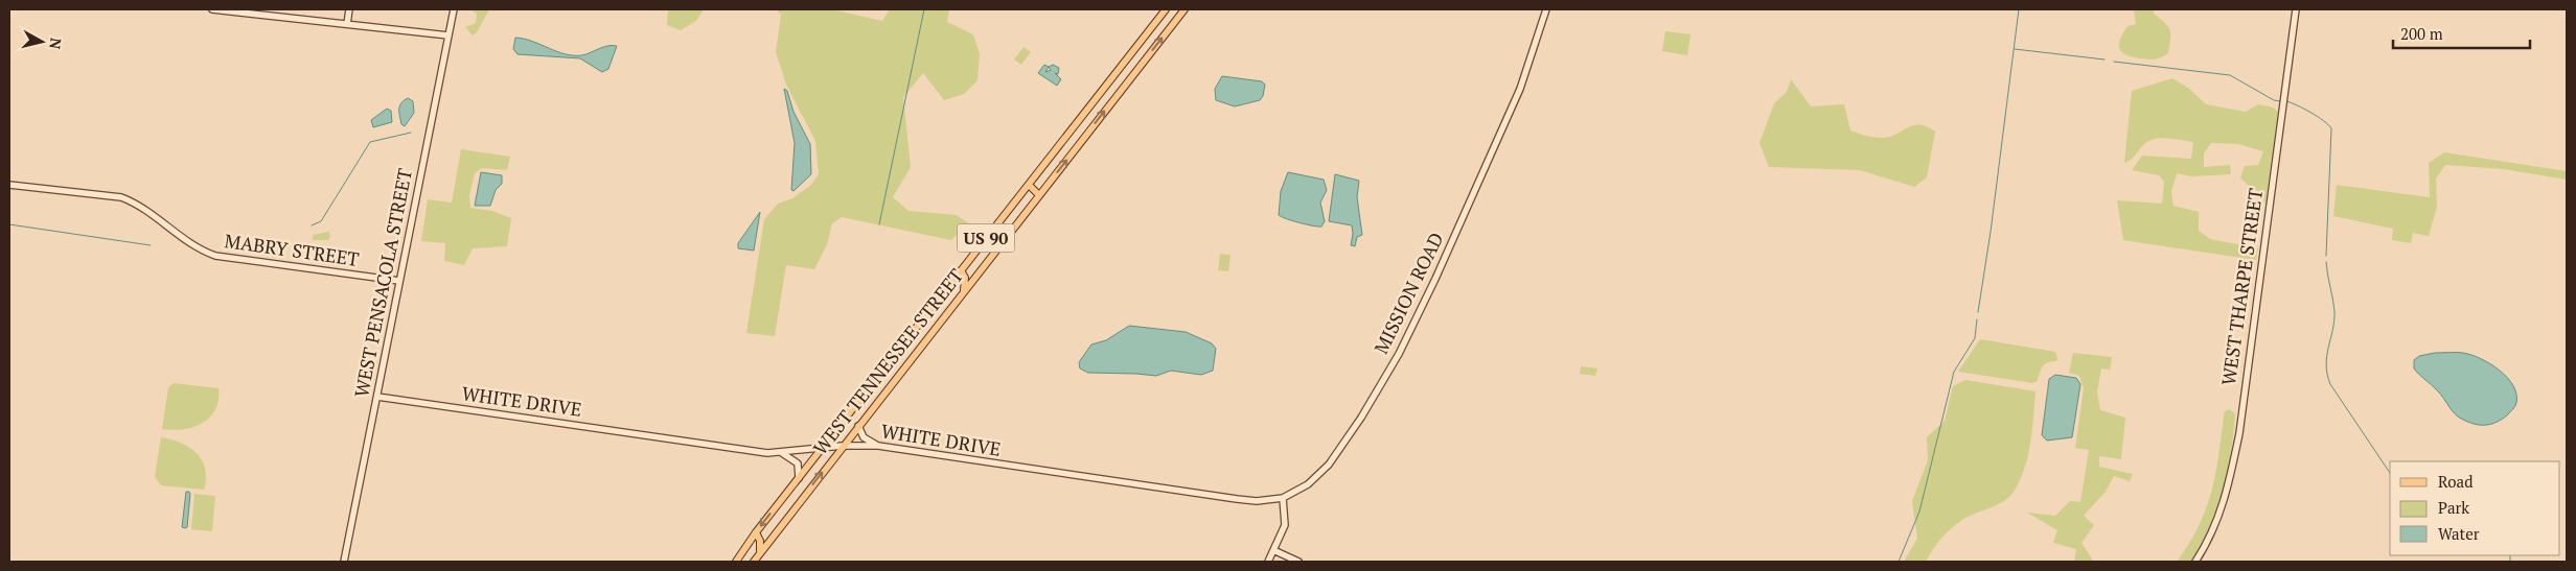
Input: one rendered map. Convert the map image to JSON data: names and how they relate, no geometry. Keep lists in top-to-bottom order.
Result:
{
  "streets": {
    "main road": ["US 90", "WEST TENNESSEE STREET"],
    "street": [
      "MABRY STREET",
      "WEST PENSACOLA STREET",
      "WEST THARPE STREET",
      "MISSION ROAD",
      "WHITE DRIVE"
    ]
  },
  "crossings": [
    ["MABRY STREET", "WEST PENSACOLA STREET"],
    ["WEST PENSACOLA STREET", "WHITE DRIVE"],
    ["MISSION ROAD", "WHITE DRIVE"],
    ["WEST TENNESSEE STREET", "WHITE DRIVE"]
  ],
  "legend": ["Road", "Park", "Water"],
  "scale_bar": "200 m",
  "north": "right"
}
